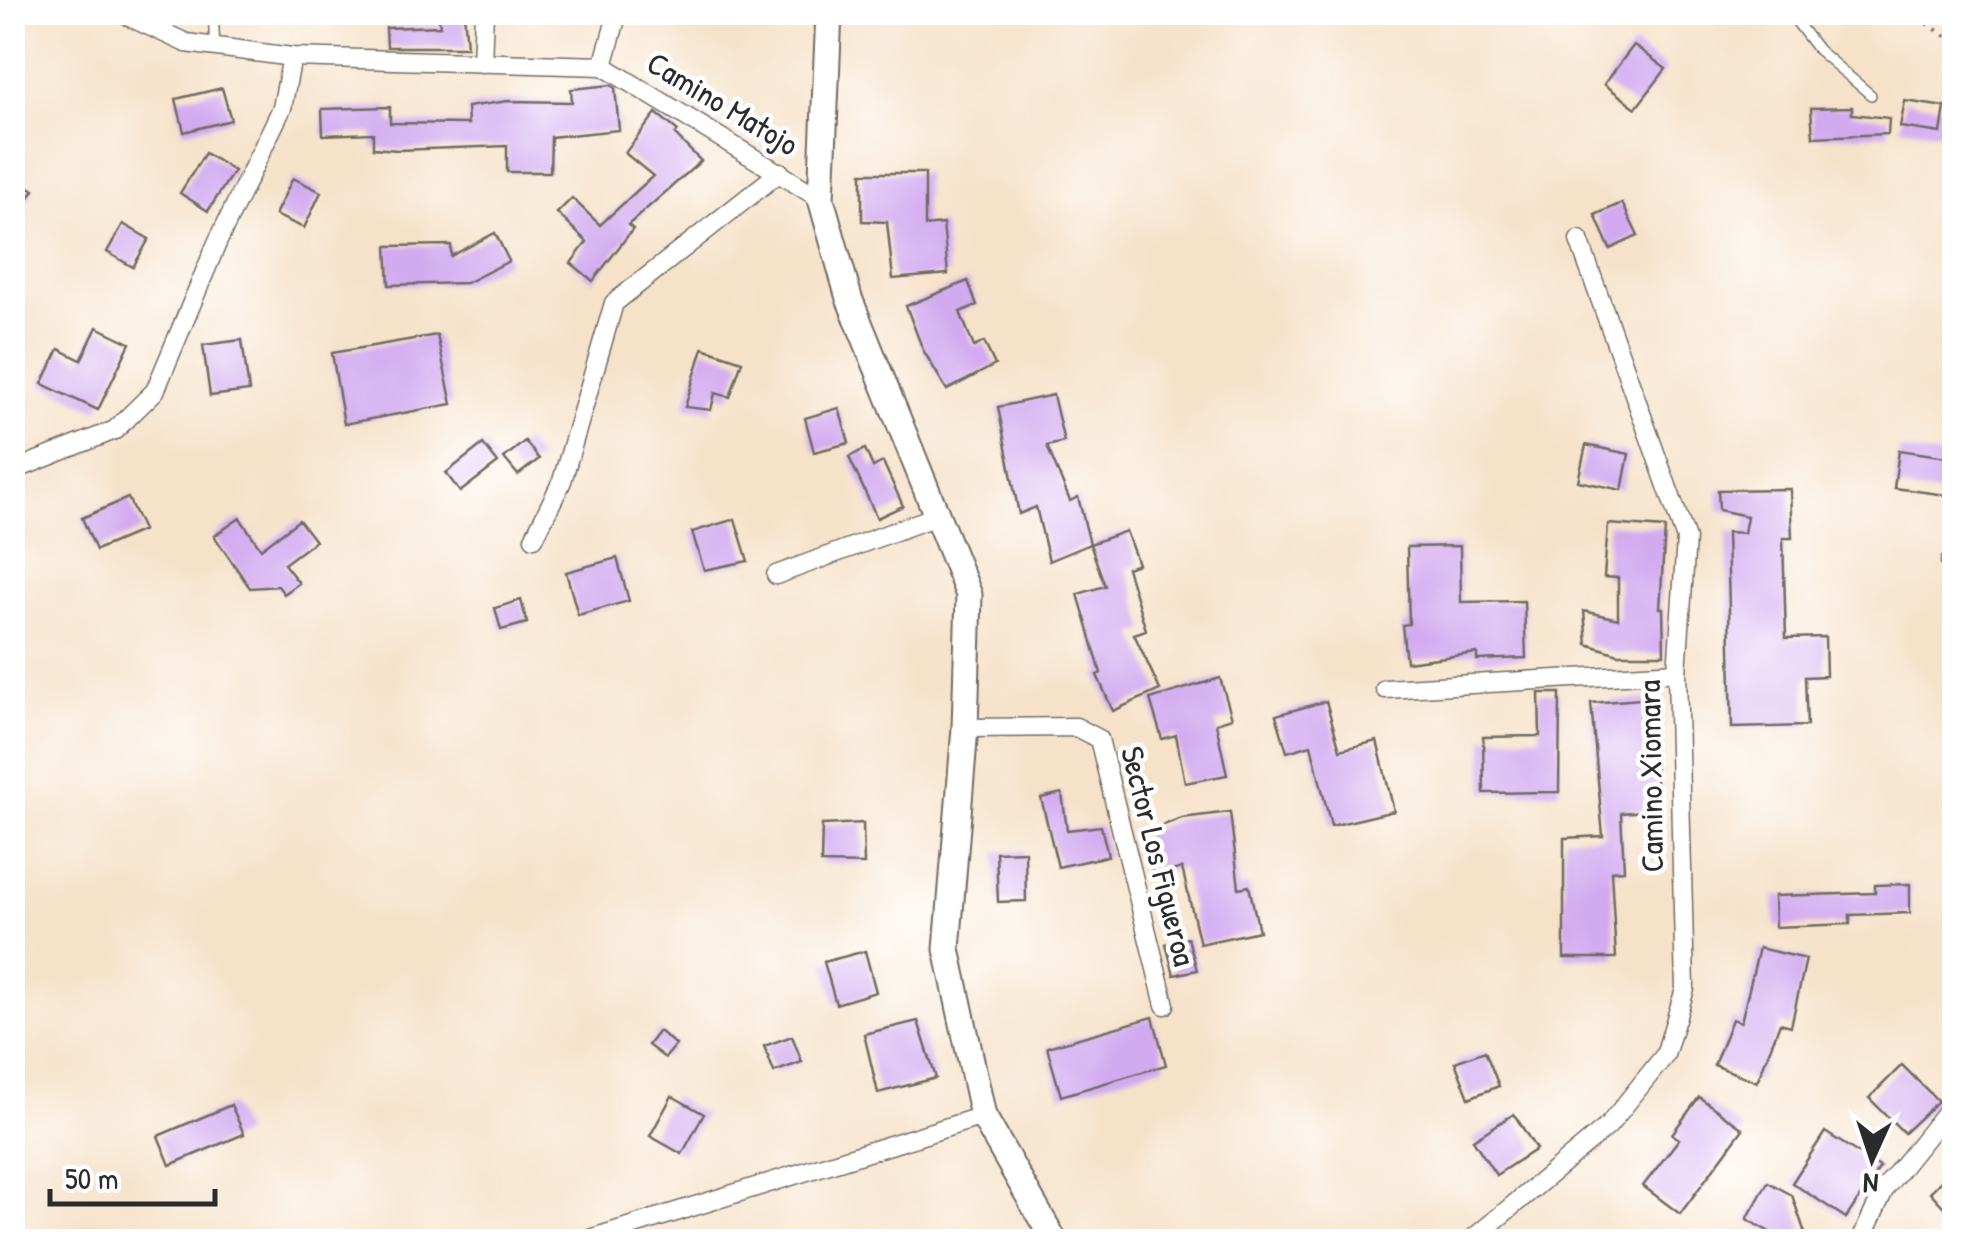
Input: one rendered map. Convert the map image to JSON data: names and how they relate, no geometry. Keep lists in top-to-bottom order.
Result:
{
  "streets": {
    "street": ["Camino Matojo", "Camino Xiomara", "Sector Los Figueroa"]
  },
  "scale_bar": "50 m",
  "north": "bottom"
}
